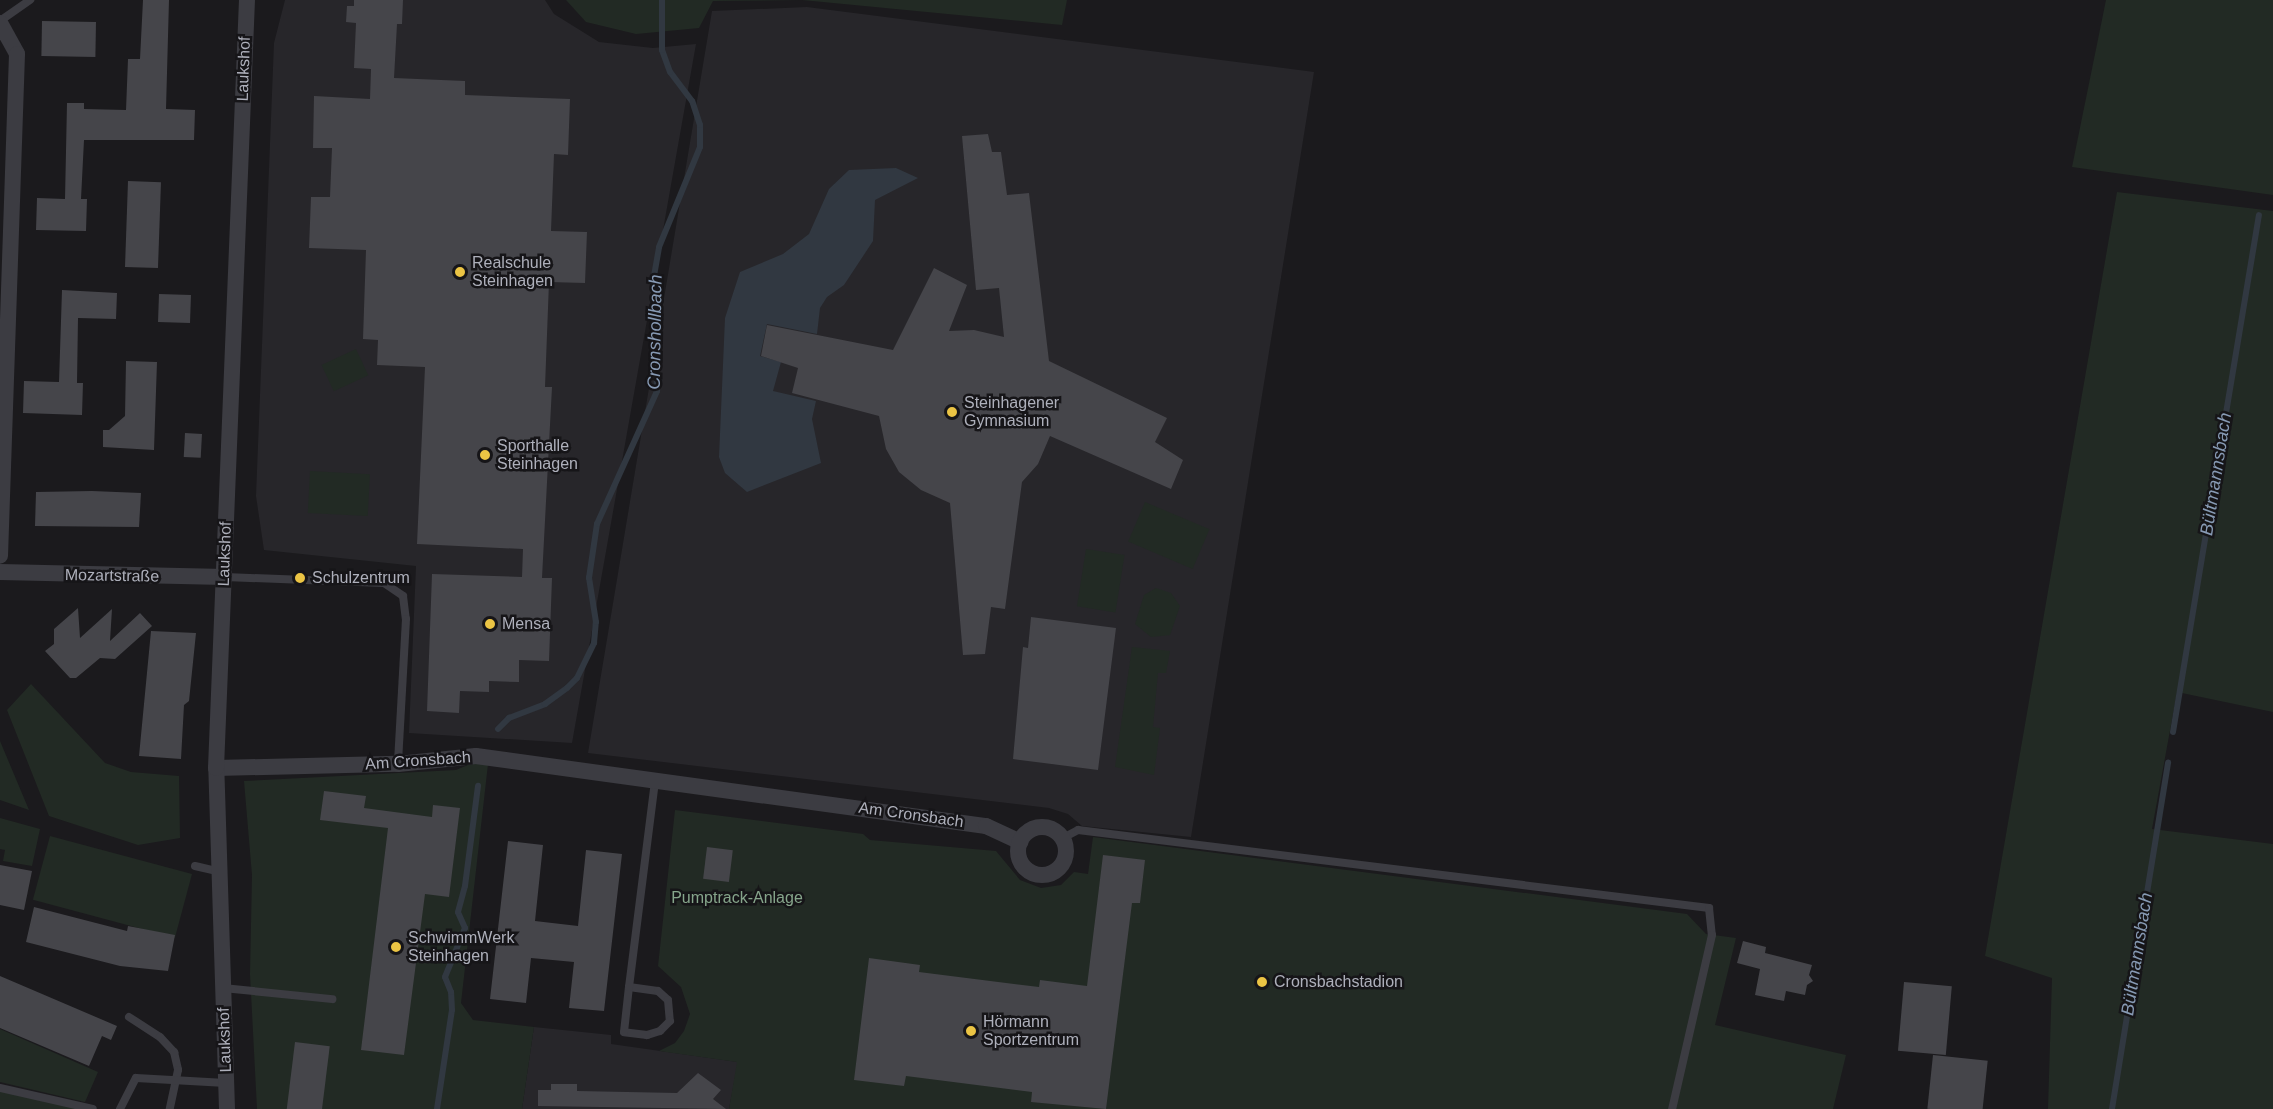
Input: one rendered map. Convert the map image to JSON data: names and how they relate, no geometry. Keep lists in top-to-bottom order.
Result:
{
  "streets": {
    "street": ["Laukshof", "Mozartstraße", "Am Cronsbach"]
  },
  "crossings": [
    ["Laukshof", "Mozartstraße"],
    ["Laukshof", "Am Cronsbach"]
  ],
  "water": ["Cronshollbach", "Bültmannsbach"],
  "parks": ["Pumptrack-Anlage"],
  "places": [
    "Realschule Steinhagen",
    "Steinhagener Gymnasium",
    "Sporthalle Steinhagen",
    "Schulzentrum",
    "Mensa",
    "SchwimmWerk Steinhagen",
    "Cronsbachstadion",
    "Hörmann Sportzentrum"
  ]
}
